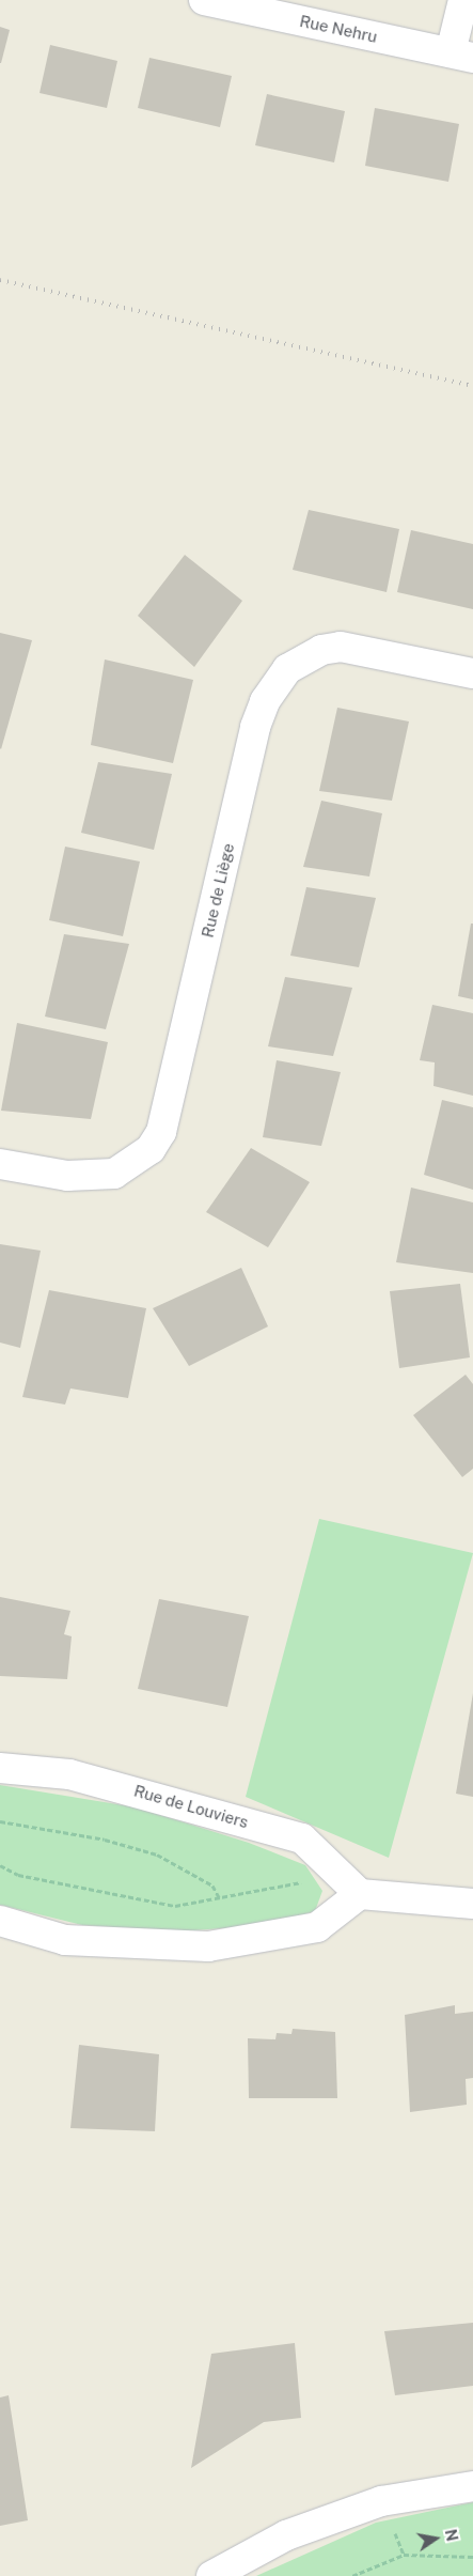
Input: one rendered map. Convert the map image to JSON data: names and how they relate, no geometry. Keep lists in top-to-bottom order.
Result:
{
  "streets": {
    "street": ["Rue Nehru", "Rue de Liège", "Rue de Louviers"]
  },
  "north": "right"
}
